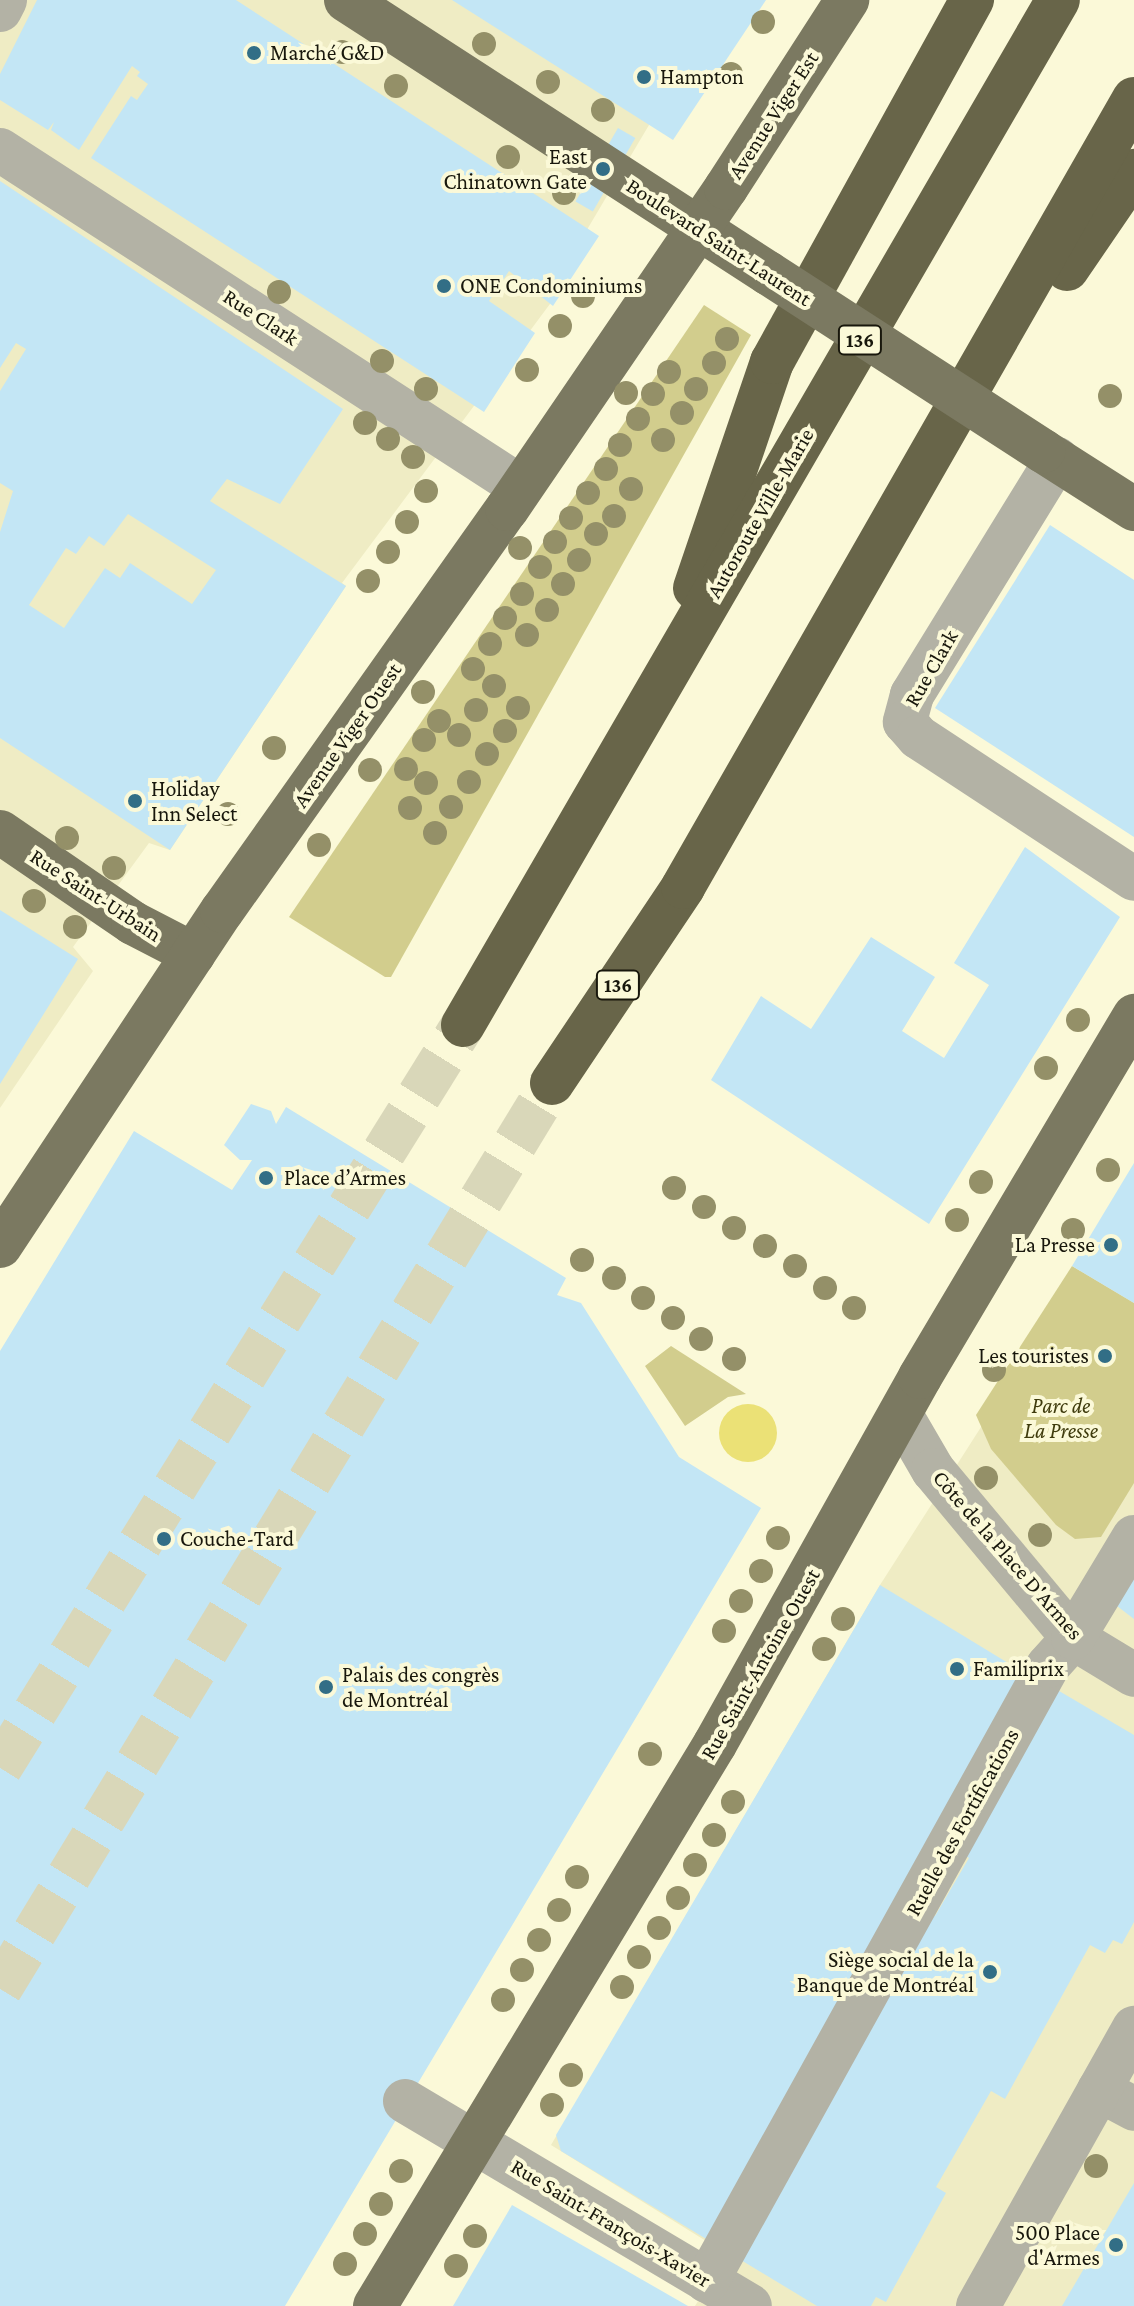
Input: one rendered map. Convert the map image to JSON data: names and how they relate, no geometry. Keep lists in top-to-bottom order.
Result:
{
  "streets": {
    "highway": ["136", "Autoroute Ville-Marie"],
    "main road": [
      "Avenue Viger Est",
      "Boulevard Saint-Laurent",
      "Avenue Viger Ouest",
      "Rue Saint-Urbain",
      "Rue Saint-Antoine Ouest"
    ],
    "street": [
      "Rue Clark",
      "Côte de la Place D'Armes",
      "Ruelle des Fortifications",
      "Rue Saint-François-Xavier"
    ]
  },
  "crossings": [
    ["Avenue Viger Est", "Boulevard Saint-Laurent"],
    ["Avenue Viger Est", "Avenue Viger Ouest"],
    ["Boulevard Saint-Laurent", "Rue Clark"],
    ["Boulevard Saint-Laurent", "Avenue Viger Ouest"],
    ["Rue Clark", "Avenue Viger Ouest"],
    ["Avenue Viger Ouest", "Rue Saint-Urbain"],
    ["Côte de la Place D'Armes", "Rue Saint-Antoine Ouest"],
    ["Côte de la Place D'Armes", "Ruelle des Fortifications"],
    ["Rue Saint-Antoine Ouest", "Rue Saint-François-Xavier"],
    ["Ruelle des Fortifications", "Rue Saint-François-Xavier"]
  ],
  "parks": ["Parc de La Presse"],
  "places": [
    "Marché G&D",
    "Hampton",
    "East Chinatown Gate",
    "ONE Condominiums",
    "Holiday Inn Select",
    "Place d’Armes",
    "La Presse",
    "Les touristes",
    "Couche-Tard",
    "Familiprix",
    "Palais des congrès de Montréal",
    "Siège social de la Banque de Montréal",
    "500 Place d'Armes"
  ]
}
